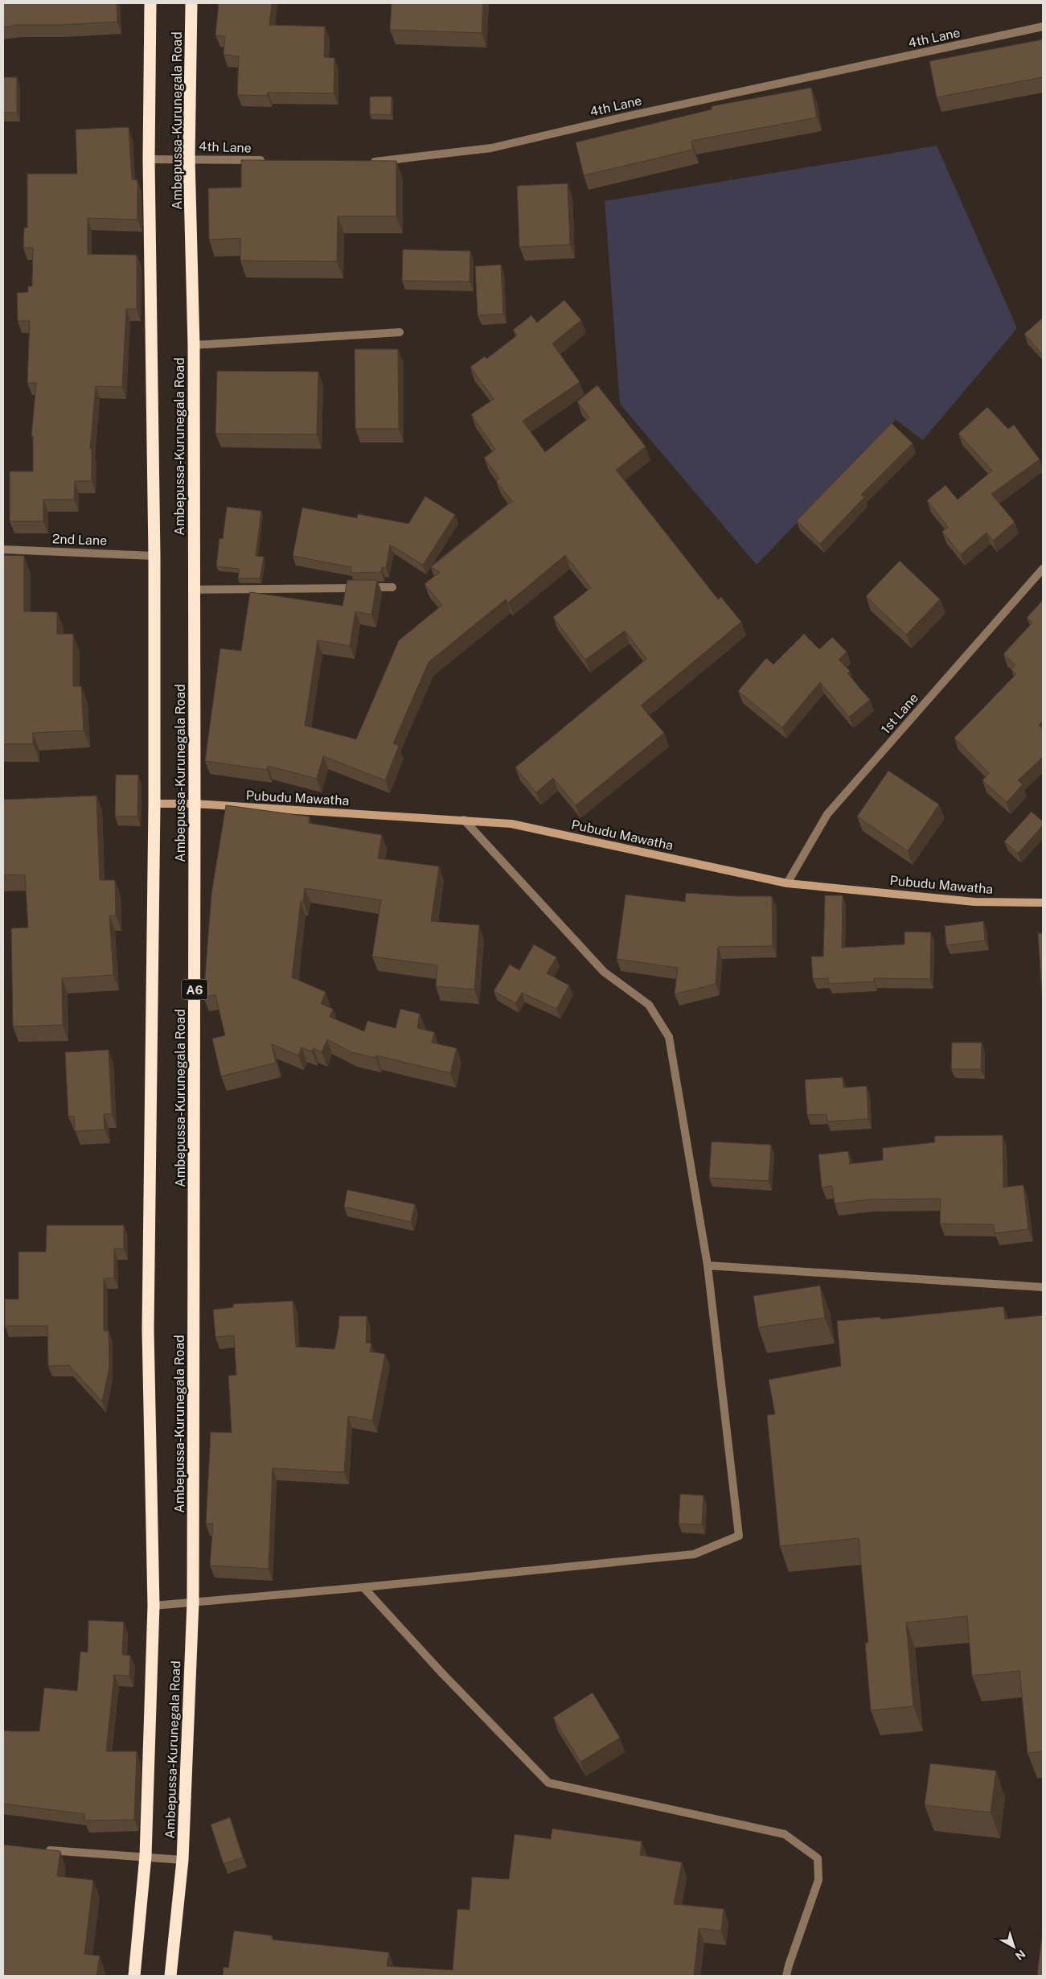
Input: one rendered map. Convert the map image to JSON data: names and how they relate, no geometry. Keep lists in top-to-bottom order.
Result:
{
  "streets": {
    "highway": ["Ambepussa-Kurunegala Road", "A6"],
    "street": [
      "4th Lane",
      "2nd Lane",
      "1st Lane",
      "Pubudu Mawatha"
    ]
  },
  "crossings": [
    ["4th Lane", "Ambepussa-Kurunegala Road"],
    ["Ambepussa-Kurunegala Road", "2nd Lane"],
    ["Ambepussa-Kurunegala Road", "Pubudu Mawatha"],
    ["1st Lane", "Pubudu Mawatha"]
  ],
  "north": "bottom right"
}
